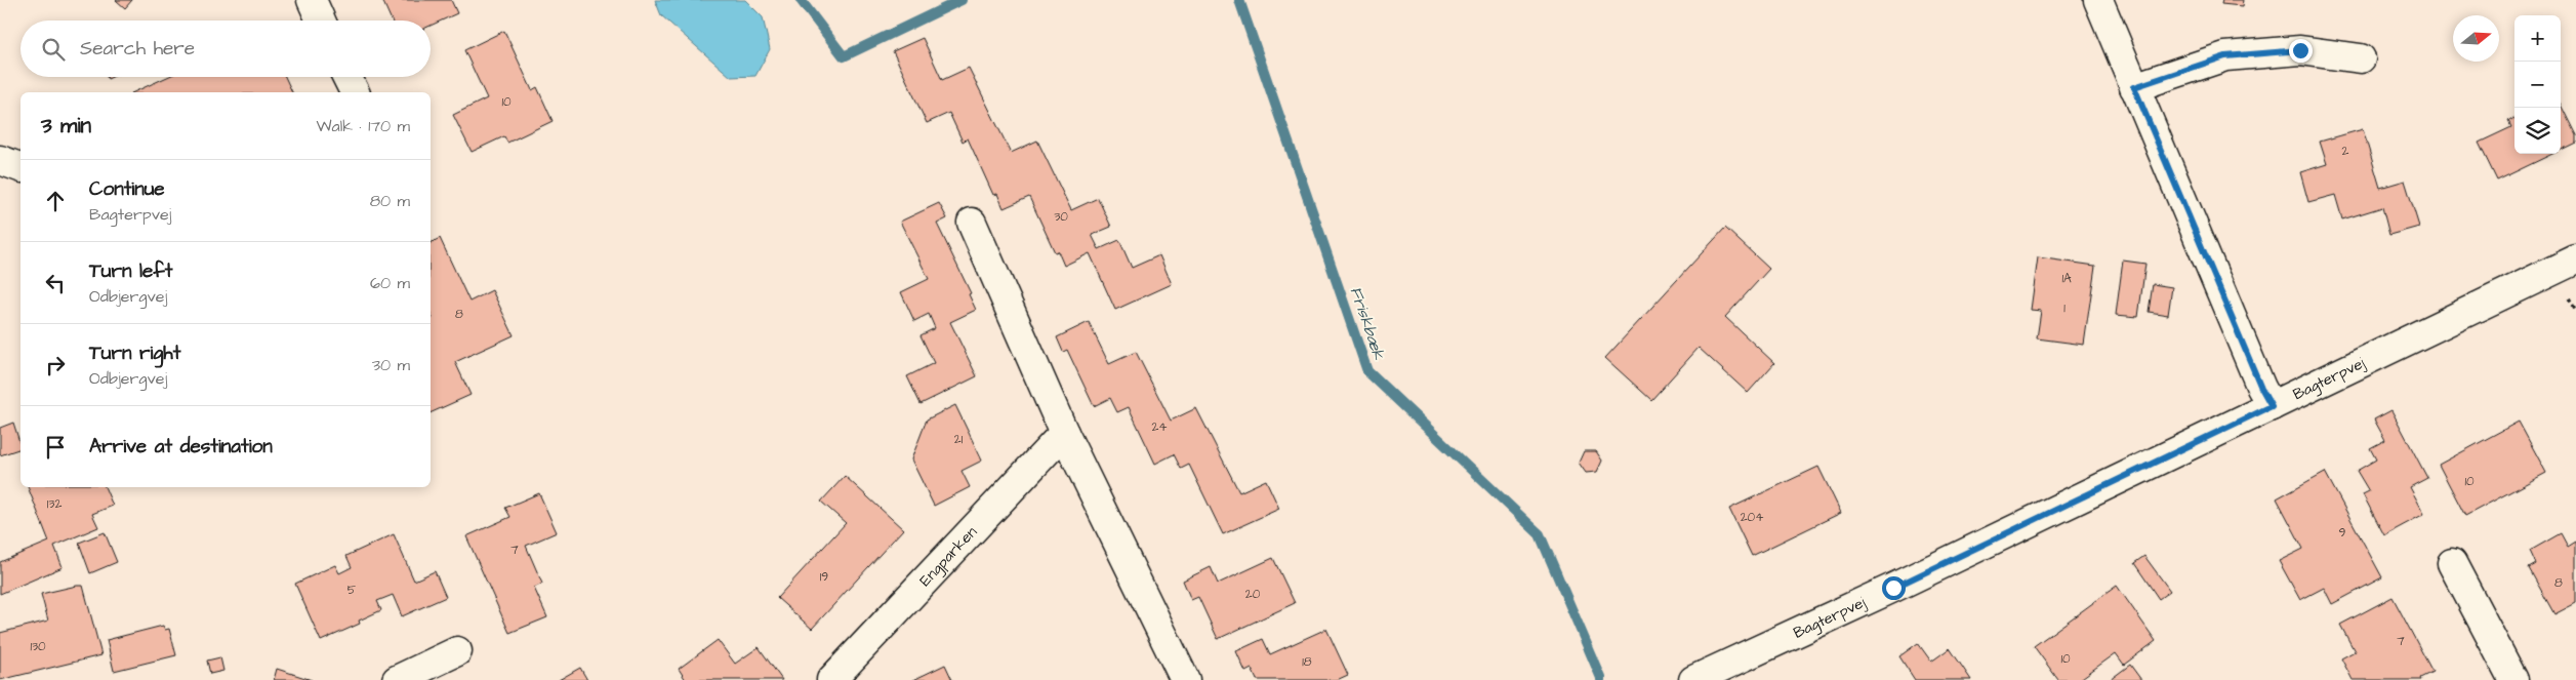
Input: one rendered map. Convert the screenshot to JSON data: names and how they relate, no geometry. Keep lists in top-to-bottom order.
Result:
{
  "streets": {
    "street": ["Bagterpvej", "Engparken"]
  },
  "water": ["Friskbæk"],
  "house_numbers": [
    "10",
    "2",
    "30",
    "1A",
    "1",
    "8",
    "24",
    "21",
    "10",
    "132",
    "204",
    "9",
    "7",
    "19",
    "8",
    "5",
    "20",
    "7",
    "130",
    "10",
    "18"
  ],
  "north": "right",
  "page": {
    "map_buttons": ["+", "−"],
    "search": "Search here",
    "heading": ["3 min", "Walk · 170 m"],
    "list": [
      ["Continue", "Bagterpvej", "80 m"],
      ["Turn left", "Odbjergvej", "60 m"],
      ["Turn right", "Odbjergvej", "30 m"],
      "Arrive at destination"
    ]
  }
}
